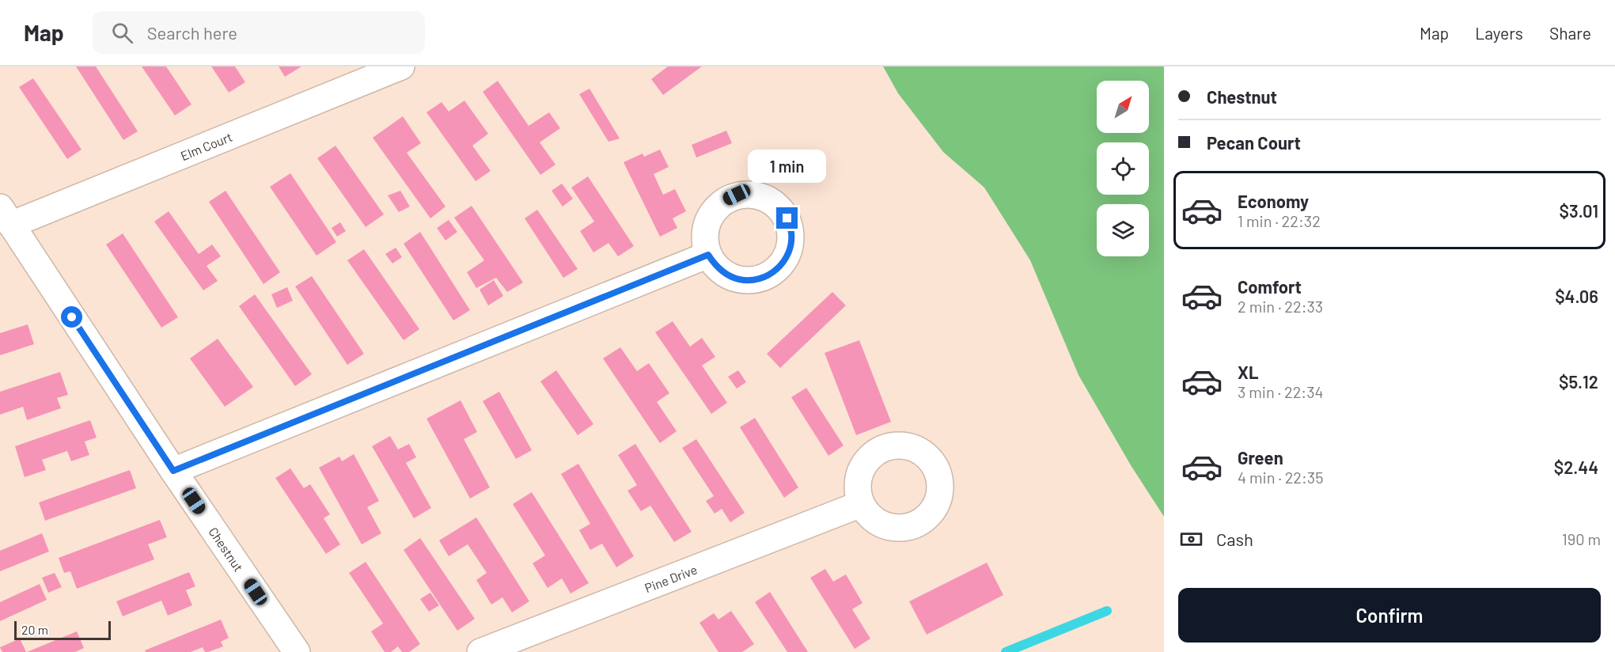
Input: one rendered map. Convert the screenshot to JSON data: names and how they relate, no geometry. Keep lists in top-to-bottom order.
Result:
{
  "streets": {
    "street": ["Elm Court", "Chestnut", "Pine Drive"]
  },
  "crossings": [
    ["Elm Court", "Chestnut"]
  ],
  "scale_bar": "20 m",
  "north": "top right",
  "page": {
    "header": "Map",
    "search": "Search here",
    "nav": ["Map", "Layers", "Share"],
    "banner": ["Chestnut", "Pecan Court"],
    "bubble": "1 min",
    "list": [
      {
        "name": "Economy",
        "note": "1 min · 22:32",
        "value": "$3.01"
      },
      {
        "name": "Comfort",
        "note": "2 min · 22:33",
        "value": "$4.06"
      },
      {
        "name": "XL",
        "note": "3 min · 22:34",
        "value": "$5.12"
      },
      {
        "name": "Green",
        "note": "4 min · 22:35",
        "value": "$2.44"
      }
    ],
    "pay": ["Cash", "190 m"],
    "buttons": "Confirm",
    "scale": "20 m"
  }
}
